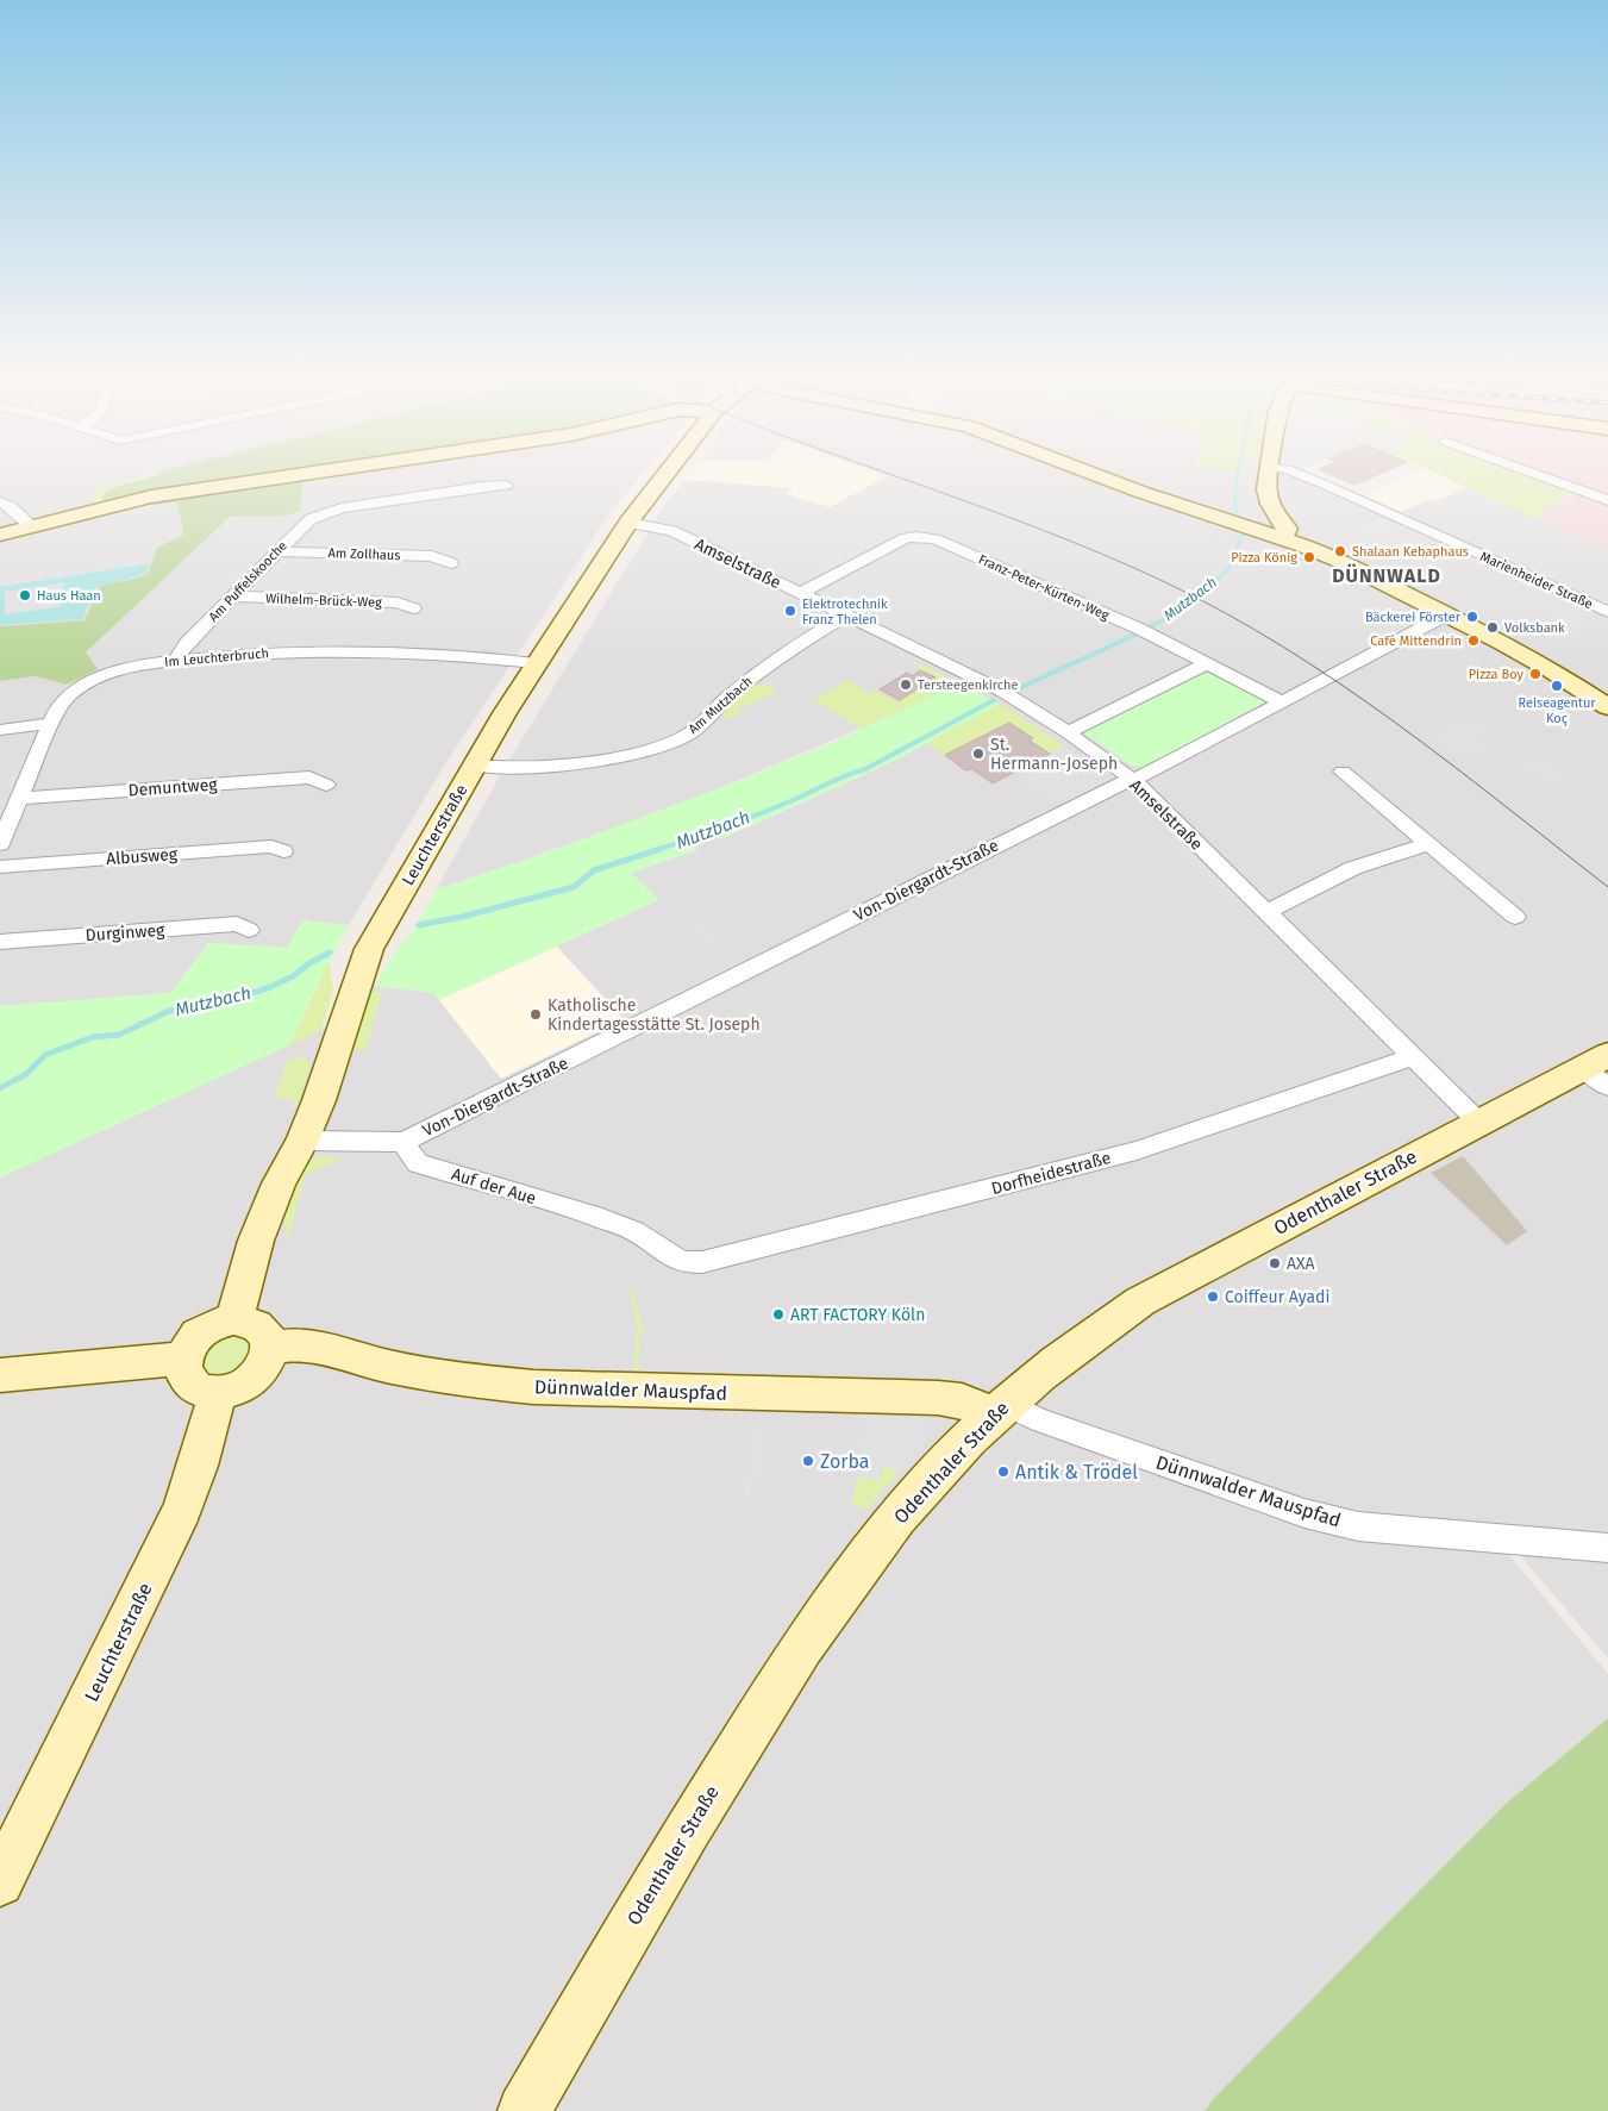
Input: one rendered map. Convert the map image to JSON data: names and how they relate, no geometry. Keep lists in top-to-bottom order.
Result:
{
  "streets": {
    "main road": ["Leuchterstraße", "Odenthaler Straße", "Dünnwalder Mauspfad"],
    "street": [
      "Am Zollhaus",
      "Amselstraße",
      "Marienheider Straße",
      "Am Puffelskooche",
      "Franz-Peter-Kürten-Weg",
      "Wilhelm-Brück-Weg",
      "Im Leuchterbruch",
      "Am Mutzbach",
      "Demuntweg",
      "Albusweg",
      "Von-Diergardt-Straße",
      "Durginweg",
      "Dorfheidestraße",
      "Auf der Aue"
    ]
  },
  "crossings": [
    ["Am Zollhaus", "Am Puffelskooche"],
    ["Amselstraße", "Franz-Peter-Kürten-Weg"],
    ["Amselstraße", "Am Mutzbach"],
    ["Amselstraße", "Leuchterstraße"],
    ["Amselstraße", "Von-Diergardt-Straße"],
    ["Amselstraße", "Dorfheidestraße"],
    ["Amselstraße", "Odenthaler Straße"],
    ["Am Puffelskooche", "Wilhelm-Brück-Weg"],
    ["Am Puffelskooche", "Im Leuchterbruch"],
    ["Franz-Peter-Kürten-Weg", "Von-Diergardt-Straße"],
    ["Im Leuchterbruch", "Demuntweg"],
    ["Im Leuchterbruch", "Leuchterstraße"],
    ["Am Mutzbach", "Leuchterstraße"],
    ["Leuchterstraße", "Dünnwalder Mauspfad"],
    ["Von-Diergardt-Straße", "Auf der Aue"],
    ["Dorfheidestraße", "Auf der Aue"],
    ["Odenthaler Straße", "Dünnwalder Mauspfad"]
  ],
  "districts": ["DÜNNWALD"],
  "water": ["Mutzbach"],
  "places": [
    "Shalaan Kebaphaus",
    "Pizza König",
    "Haus Haan",
    "Elektrotechnik Franz Thelen",
    "Bäckerei Förster",
    "Volksbank",
    "Café Mittendrin",
    "Pizza Boy",
    "Tersteegenkirche",
    "Reiseagentur Koç",
    "St. Hermann-Joseph",
    "Katholische Kindertagesstätte St. Joseph",
    "AXA",
    "Coiffeur Ayadi",
    "ART FACTORY Köln",
    "Zorba",
    "Antik & Trödel"
  ]
}
